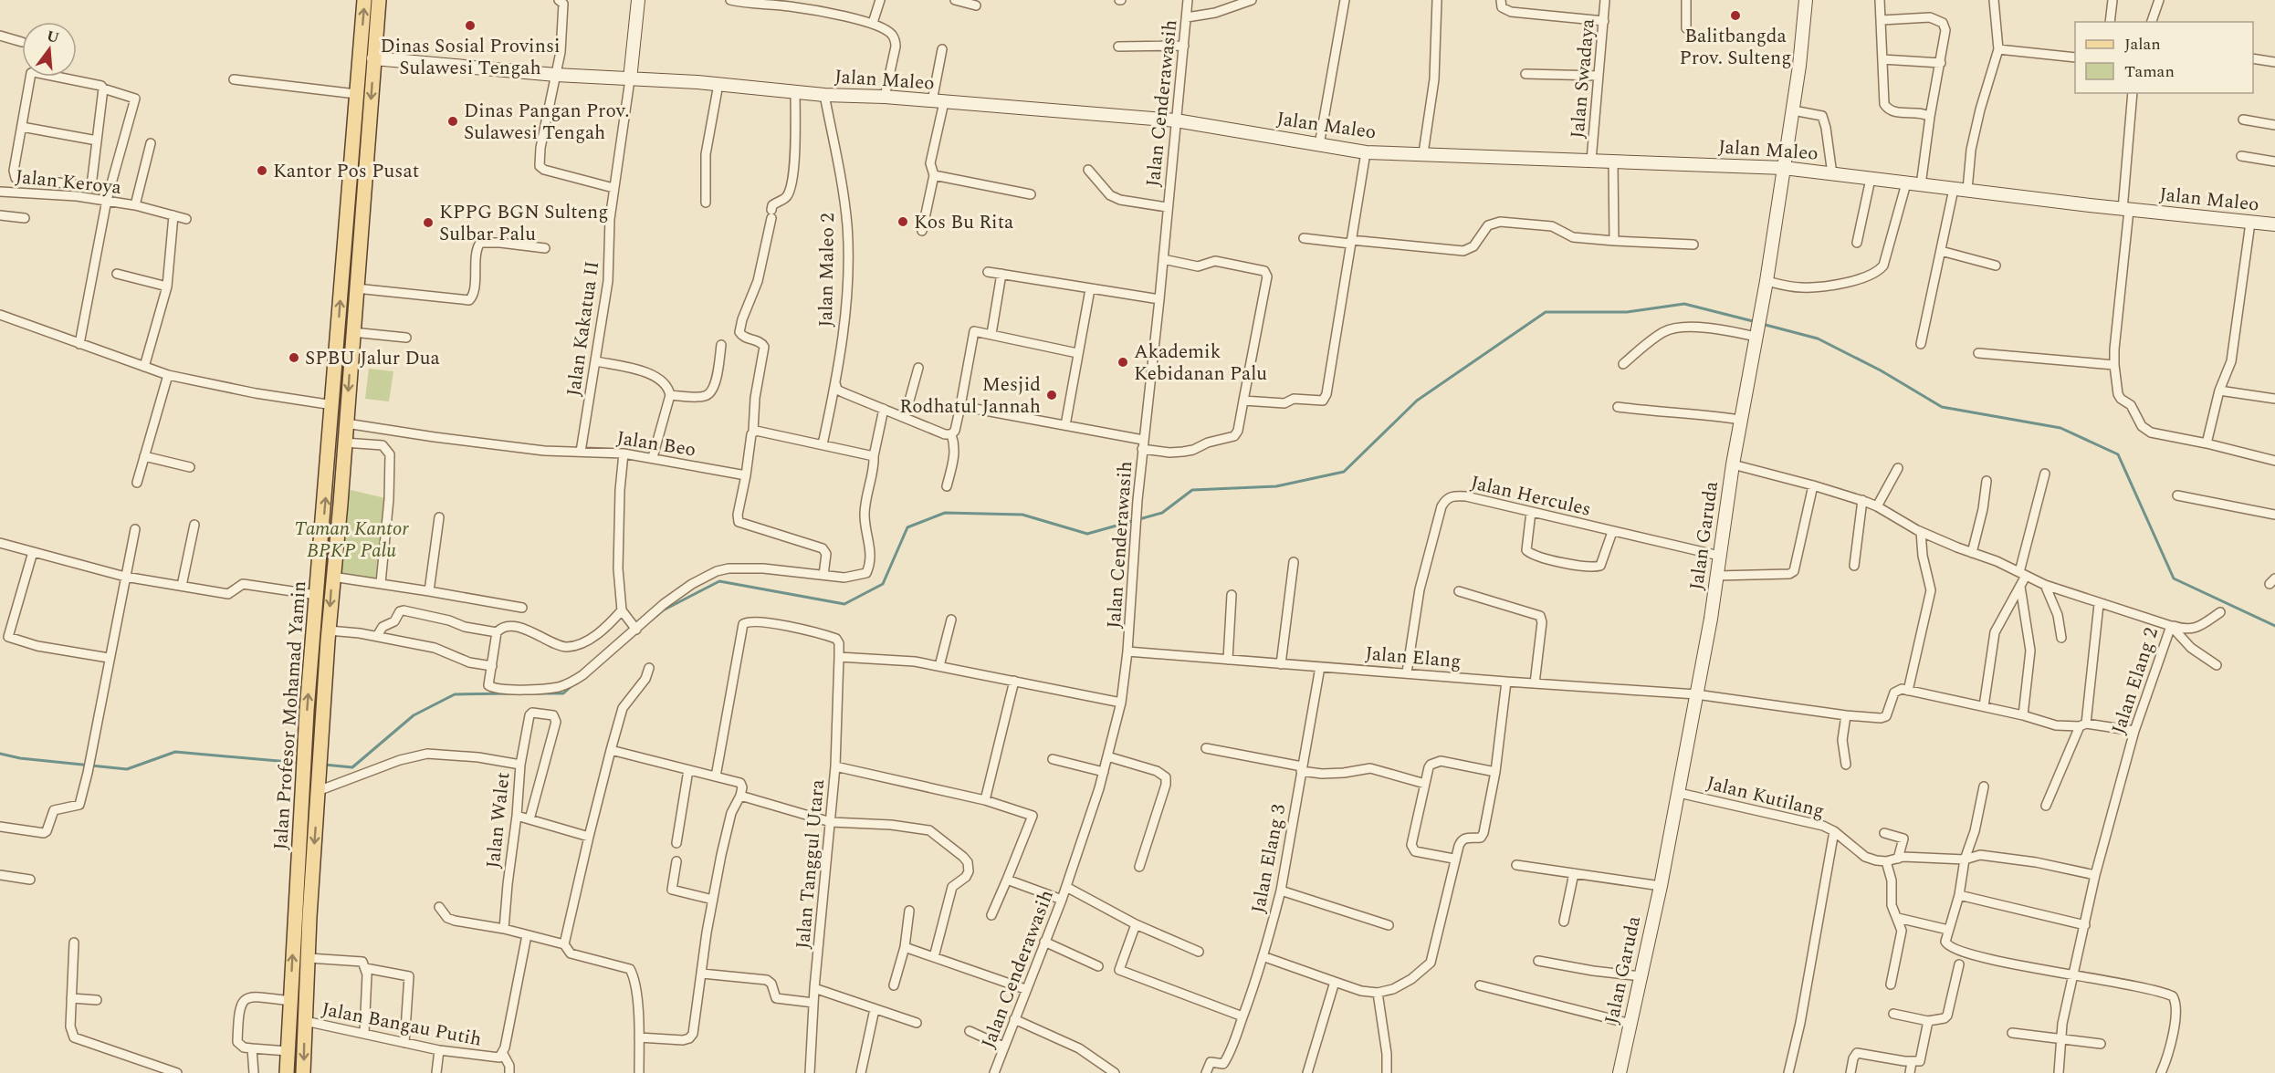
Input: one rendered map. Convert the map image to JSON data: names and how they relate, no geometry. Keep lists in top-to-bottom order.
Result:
{
  "streets": {
    "main road": ["Jalan Profesor Mohamad Yamin"],
    "street": [
      "Jalan Swadaya",
      "Jalan Maleo",
      "Jalan Cenderawasih",
      "Jalan Keroya",
      "Jalan Maleo 2",
      "Jalan Kakatua II",
      "Jalan Beo",
      "Jalan Hercules",
      "Jalan Garuda",
      "Jalan Elang",
      "Jalan Elang 2",
      "Jalan Kutilang",
      "Jalan Walet",
      "Jalan Elang 3",
      "Jalan Tanggul Utara",
      "Jalan Bangau Putih"
    ]
  },
  "crossings": [
    ["Jalan Swadaya", "Jalan Maleo"],
    ["Jalan Maleo", "Jalan Cenderawasih"],
    ["Jalan Maleo", "Jalan Maleo 2"],
    ["Jalan Maleo", "Jalan Kakatua II"],
    ["Jalan Maleo", "Jalan Garuda"],
    ["Jalan Maleo", "Jalan Profesor Mohamad Yamin"],
    ["Jalan Cenderawasih", "Jalan Elang"],
    ["Jalan Kakatua II", "Jalan Beo"],
    ["Jalan Beo", "Jalan Profesor Mohamad Yamin"],
    ["Jalan Hercules", "Jalan Garuda"],
    ["Jalan Hercules", "Jalan Elang"],
    ["Jalan Garuda", "Jalan Elang"],
    ["Jalan Garuda", "Jalan Elang 2"],
    ["Jalan Garuda", "Jalan Kutilang"],
    ["Jalan Elang", "Jalan Elang 3"],
    ["Jalan Profesor Mohamad Yamin", "Jalan Walet"],
    ["Jalan Profesor Mohamad Yamin", "Jalan Bangau Putih"]
  ],
  "parks": ["Taman Kantor BPKP Palu"],
  "places": [
    "Balitbangda Prov. Sulteng",
    "Dinas Sosial Provinsi Sulawesi Tengah",
    "Dinas Pangan Prov. Sulawesi Tengah",
    "Kantor Pos Pusat",
    "Kos Bu Rita",
    "KPPG BGN Sulteng Sulbar Palu",
    "SPBU Jalur Dua",
    "Akademik Kebidanan Palu",
    "Mesjid Rodhatul Jannah"
  ],
  "legend": ["Jalan", "Taman"],
  "north": "top"
}
